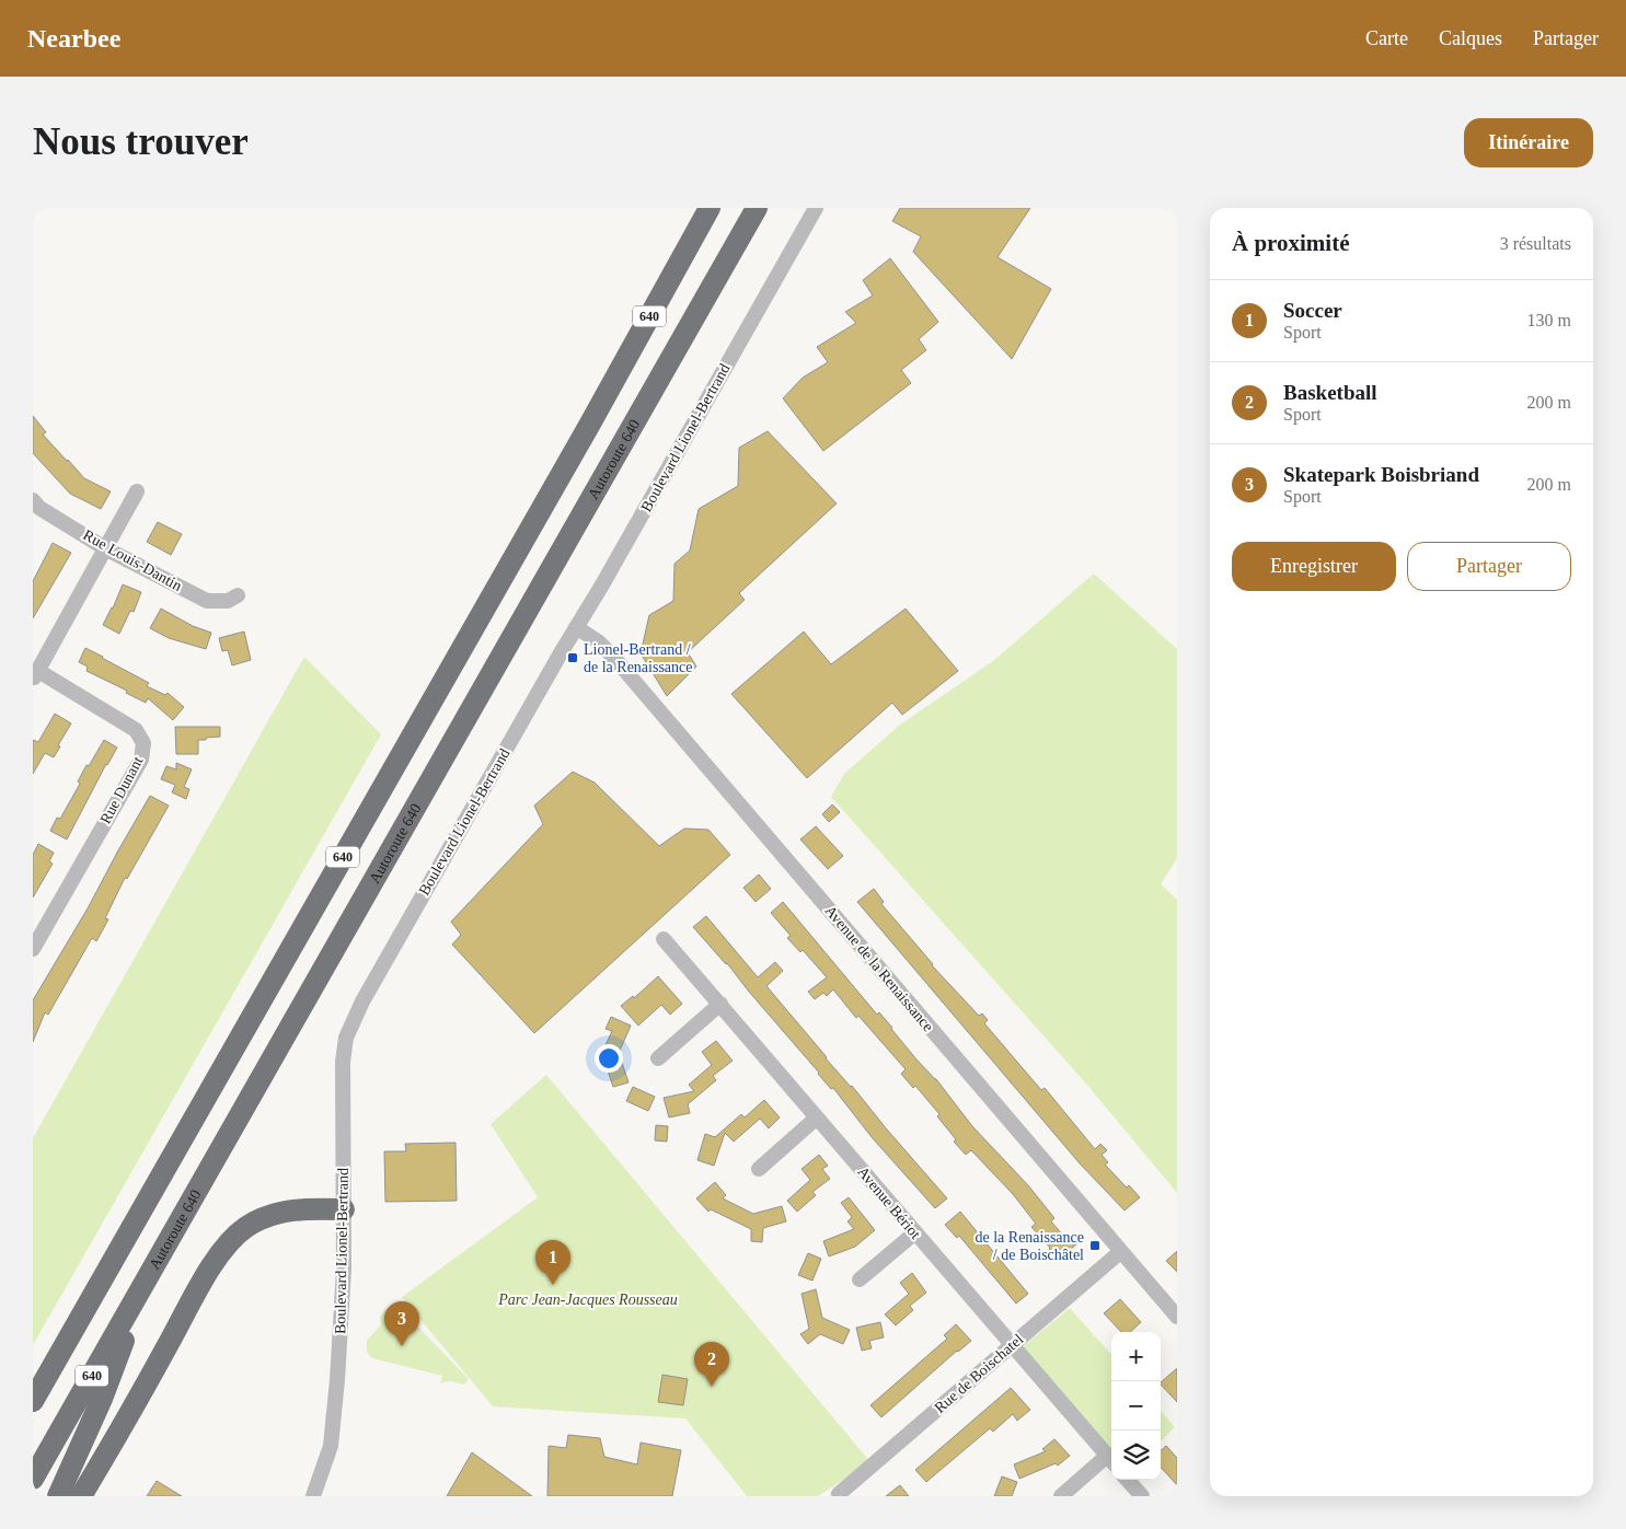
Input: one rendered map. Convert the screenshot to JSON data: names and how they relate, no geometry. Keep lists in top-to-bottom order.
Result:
{
  "streets": {
    "highway": ["640", "Autoroute 640"],
    "street": [
      "Boulevard Lionel-Bertrand",
      "Rue Louis-Dantin",
      "Rue Dunant",
      "Avenue de la Renaissance",
      "Avenue Bériot",
      "Rue de Boischatel"
    ]
  },
  "crossings": [
    ["Boulevard Lionel-Bertrand", "Avenue de la Renaissance"],
    ["Avenue de la Renaissance", "Rue de Boischatel"],
    ["Avenue Bériot", "Rue de Boischatel"]
  ],
  "parks": ["Parc Jean-Jacques Rousseau"],
  "places": {
    "transit": ["Lionel-Bertrand / de la Renaissance", "de la Renaissance / de Boischâtel"]
  },
  "page": {
    "header": "Nearbee",
    "nav": ["Carte", "Calques", "Partager"],
    "buttons": [
      "Itinéraire",
      ["Enregistrer", "Partager"]
    ],
    "title": "Nous trouver",
    "heading": ["À proximité", "3 résultats"],
    "list": [
      {
        "mark": "1",
        "name": "Soccer",
        "note": "Sport",
        "value": "130 m"
      },
      {
        "mark": "2",
        "name": "Basketball",
        "note": "Sport",
        "value": "200 m"
      },
      {
        "mark": "3",
        "name": "Skatepark Boisbriand",
        "note": "Sport",
        "value": "200 m"
      }
    ],
    "pins": ["1", "3", "2"],
    "map_buttons": ["+", "−"]
  }
}
